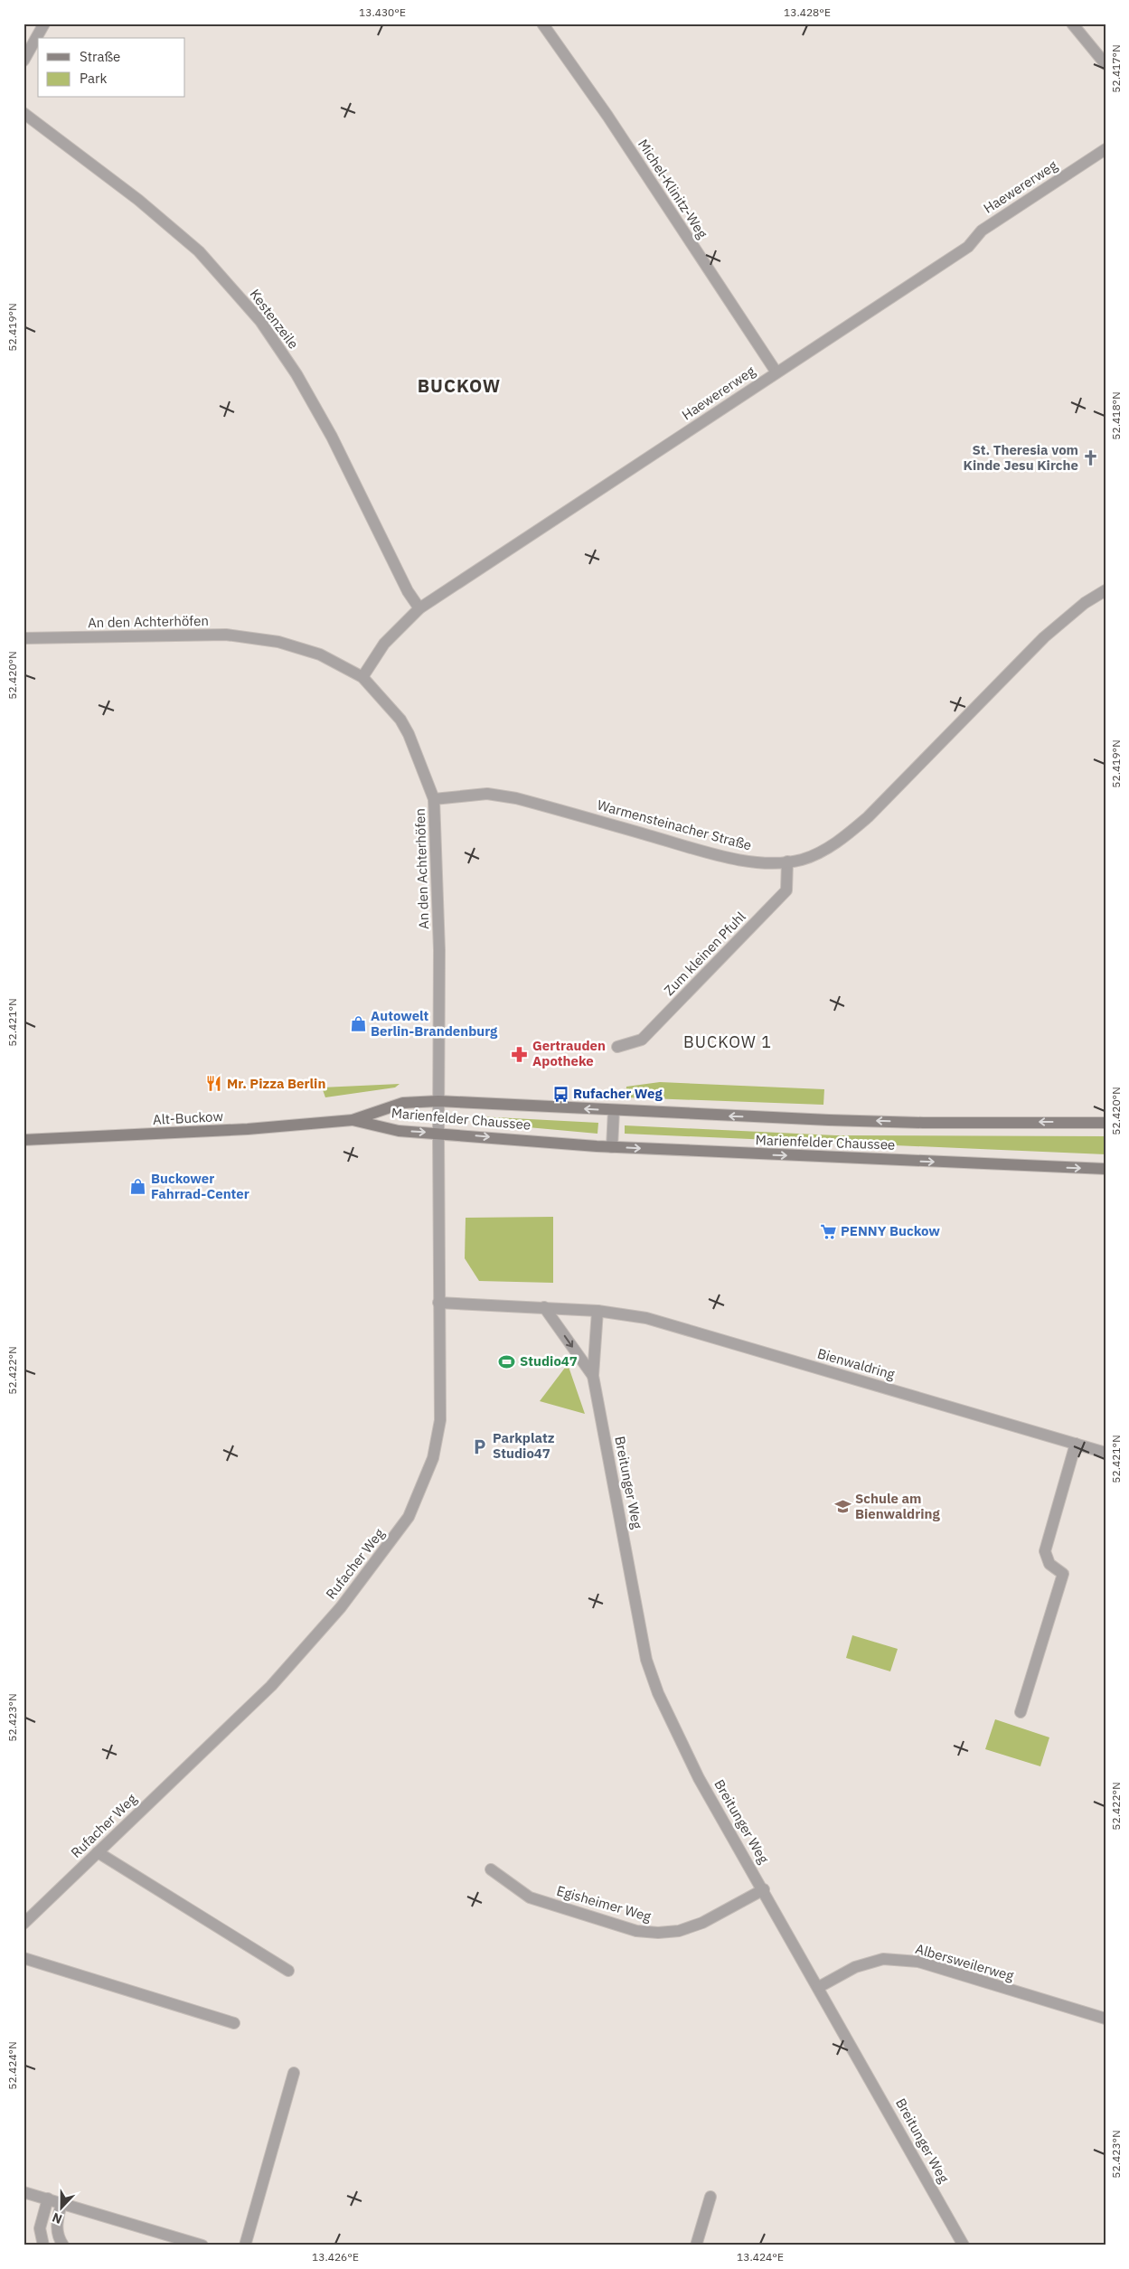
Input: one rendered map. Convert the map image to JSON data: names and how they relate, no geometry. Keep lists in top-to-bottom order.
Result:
{
  "streets": {
    "main road": ["Alt-Buckow", "Marienfelder Chaussee"],
    "street": [
      "Haewererweg",
      "Michel-Klinitz-Weg",
      "Kestenzeile",
      "An den Achterhöfen",
      "Warmensteinacher Straße",
      "Zum kleinen Pfuhl",
      "Bienwaldring",
      "Breitunger Weg",
      "Rufacher Weg",
      "Egisheimer Weg",
      "Albersweilerweg"
    ]
  },
  "crossings": [
    ["Haewererweg", "Michel-Klinitz-Weg"],
    ["Haewererweg", "Kestenzeile"],
    ["Haewererweg", "An den Achterhöfen"],
    ["An den Achterhöfen", "Warmensteinacher Straße"],
    ["An den Achterhöfen", "Marienfelder Chaussee"],
    ["An den Achterhöfen", "Rufacher Weg"],
    ["Warmensteinacher Straße", "Zum kleinen Pfuhl"],
    ["Alt-Buckow", "Marienfelder Chaussee"],
    ["Marienfelder Chaussee", "Rufacher Weg"],
    ["Bienwaldring", "Breitunger Weg"],
    ["Breitunger Weg", "Egisheimer Weg"],
    ["Breitunger Weg", "Albersweilerweg"]
  ],
  "districts": ["BUCKOW", "BUCKOW 1"],
  "places": {
    "church": ["St. Theresia vom Kinde Jesu Kirche"],
    "shop": ["Autowelt Berlin-Brandenburg", "Buckower Fahrrad-Center"],
    "pharmacy": ["Gertrauden Apotheke"],
    "restaurant": ["Mr. Pizza Berlin"],
    "bus stop": ["Rufacher Weg"],
    "supermarket": ["PENNY Buckow"],
    "sports": ["Studio47"],
    "parking": ["Parkplatz Studio47"],
    "school or university": ["Schule am Bienwaldring"]
  },
  "legend": ["Straße", "Park"],
  "north": "bottom",
  "coordinates": [
    "13.430°E",
    "13.428°E",
    "52.417°N",
    "52.419°N",
    "52.418°N",
    "52.420°N",
    "52.421°N",
    "52.422°N",
    "52.423°N",
    "52.424°N",
    "13.426°E",
    "13.424°E"
  ]
}
